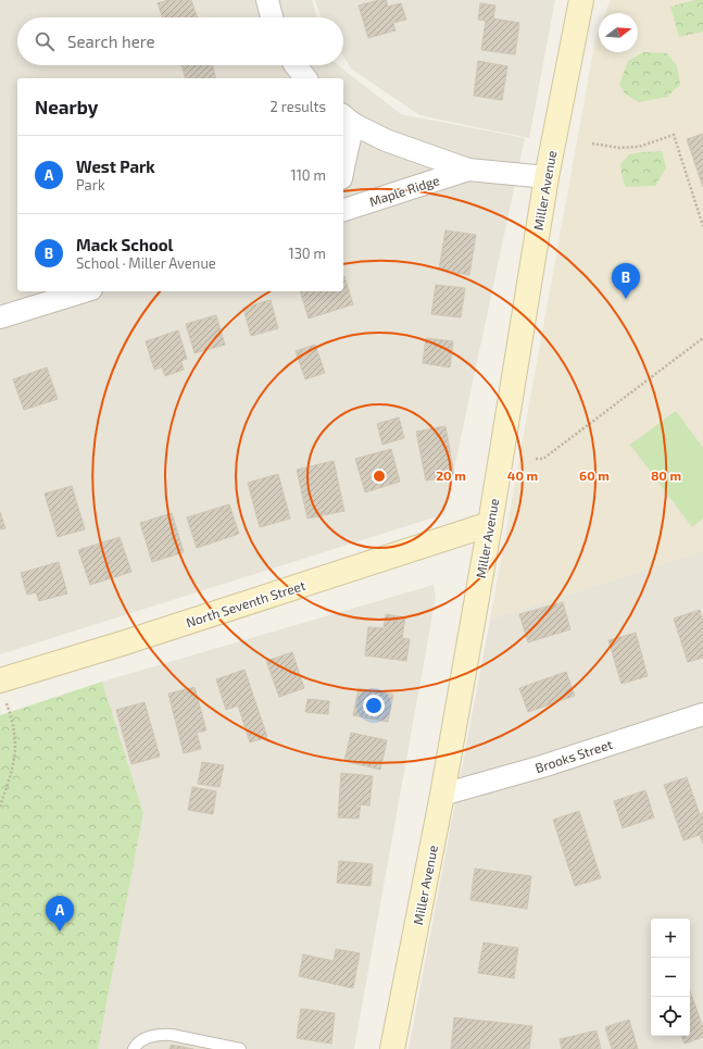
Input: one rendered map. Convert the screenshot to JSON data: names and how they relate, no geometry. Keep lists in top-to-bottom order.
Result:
{
  "streets": {
    "main road": ["Miller Avenue", "North Seventh Street"],
    "street": ["Maple Ridge", "Brooks Street"]
  },
  "crossings": [
    ["Miller Avenue", "North Seventh Street"],
    ["Miller Avenue", "Brooks Street"]
  ],
  "north": "right",
  "page": {
    "search": "Search here",
    "heading": ["Nearby", "2 results"],
    "list": [
      {
        "mark": "A",
        "name": "West Park",
        "note": "Park",
        "value": "110 m"
      },
      {
        "mark": "B",
        "name": "Mack School",
        "note": "School · Miller Avenue",
        "value": "130 m"
      }
    ],
    "pins": ["B", "A"],
    "map_buttons": ["+", "−"]
  },
  "rings": [
    "20 m",
    "40 m",
    "60 m",
    "80 m"
  ]
}
